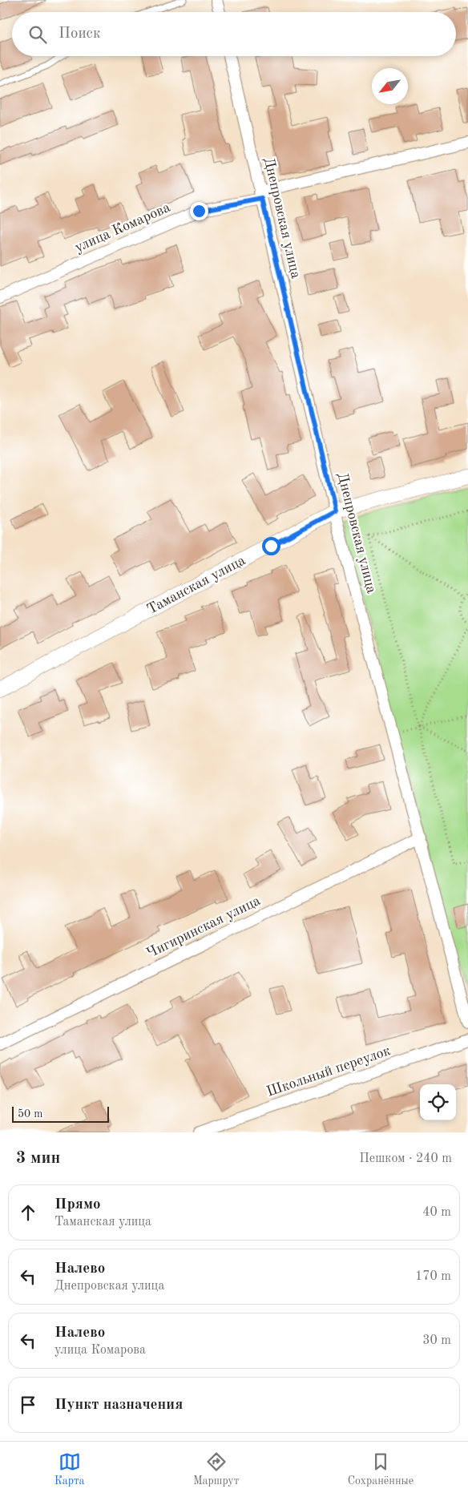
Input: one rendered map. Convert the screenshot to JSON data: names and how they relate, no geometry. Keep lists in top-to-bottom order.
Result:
{
  "streets": {
    "street": [
      "Днепровская улица",
      "улица Комарова",
      "Таманская улица",
      "Чигиринская улица",
      "Школьный переулок"
    ]
  },
  "crossings": [
    ["Днепровская улица", "улица Комарова"],
    ["Днепровская улица", "Таманская улица"],
    ["Днепровская улица", "Чигиринская улица"]
  ],
  "scale_bar": "50 m",
  "north": "bottom left",
  "page": {
    "search": "Поиск",
    "scale": "50 m",
    "heading": ["3 мин", "Пешком · 240 m"],
    "list": [
      ["Прямо", "Таманская улица", "40 m"],
      ["Налево", "Днепровская улица", "170 m"],
      ["Налево", "улица Комарова", "30 m"],
      "Пункт назначения"
    ],
    "nav": ["Карта", "Маршрут", "Сохранённые"]
  }
}
